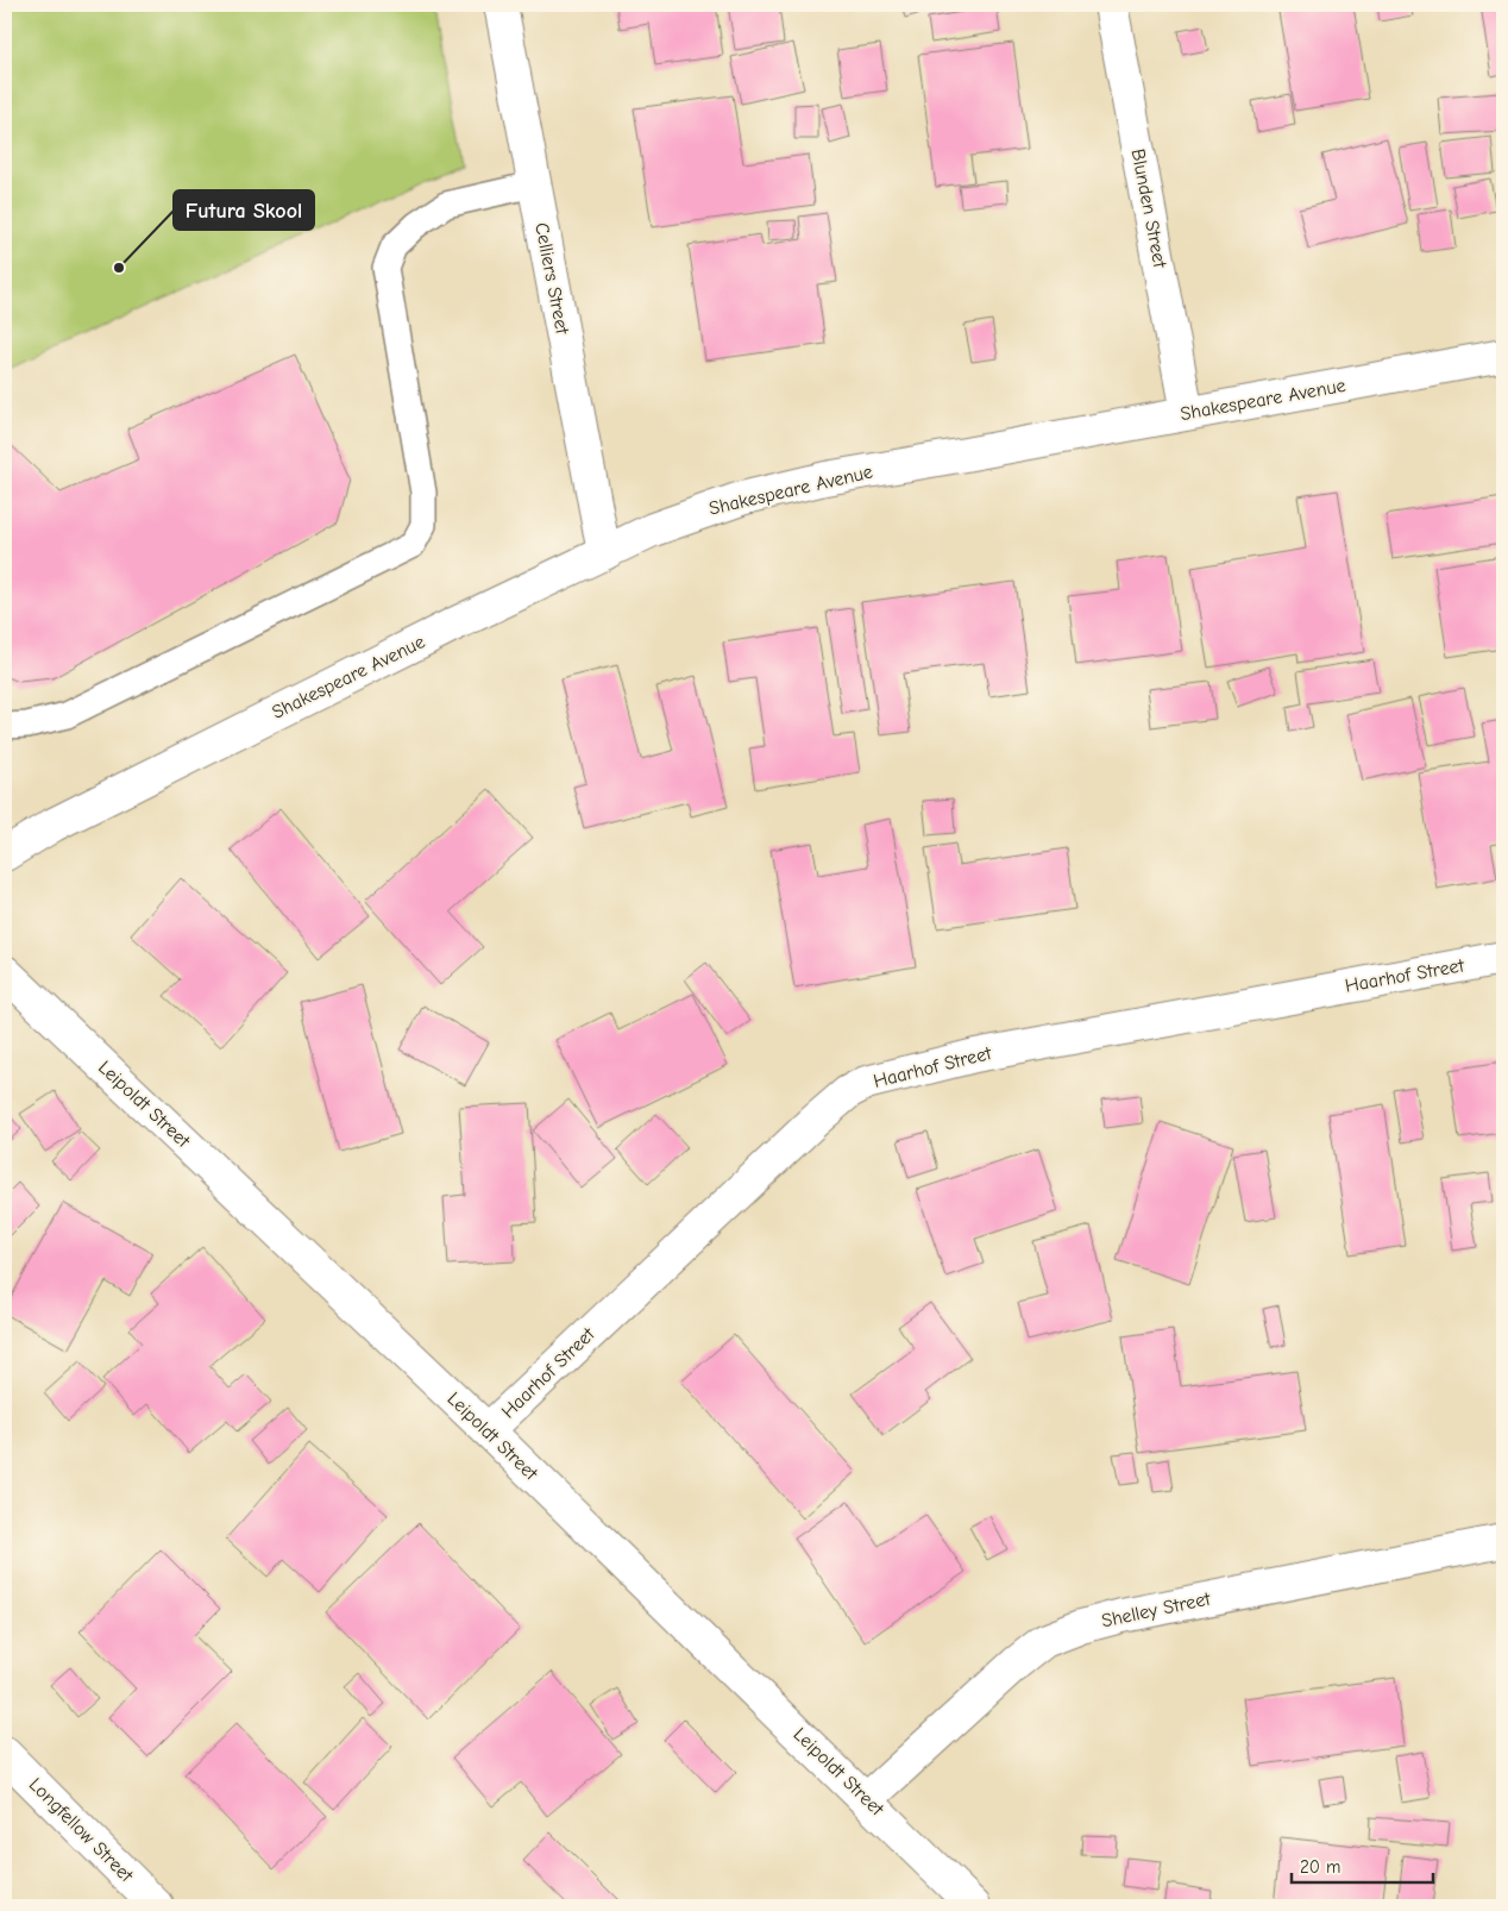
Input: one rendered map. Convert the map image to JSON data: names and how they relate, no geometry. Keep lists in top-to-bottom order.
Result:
{
  "streets": {
    "street": [
      "Blunden Street",
      "Celliers Street",
      "Shakespeare Avenue",
      "Haarhof Street",
      "Leipoldt Street",
      "Shelley Street",
      "Longfellow Street"
    ]
  },
  "crossings": [
    ["Blunden Street", "Shakespeare Avenue"],
    ["Celliers Street", "Shakespeare Avenue"],
    ["Haarhof Street", "Leipoldt Street"],
    ["Leipoldt Street", "Shelley Street"]
  ],
  "places": ["Futura Skool"],
  "scale_bar": "20 m"
}
